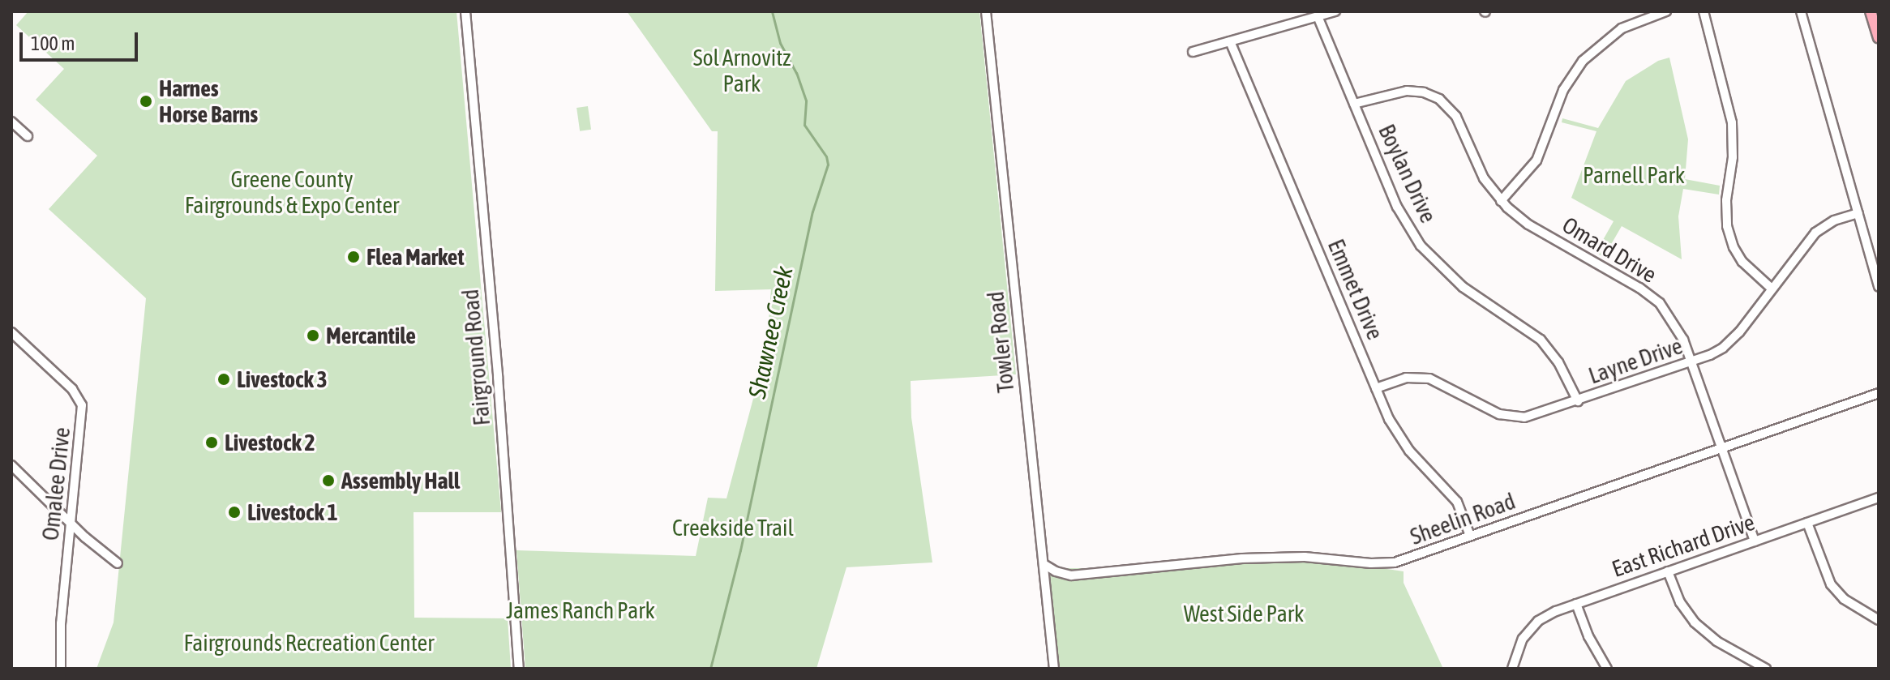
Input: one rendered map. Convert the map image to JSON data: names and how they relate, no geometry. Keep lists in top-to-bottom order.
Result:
{
  "streets": {
    "street": [
      "Boylan Drive",
      "Omard Drive",
      "Emmet Drive",
      "Towler Road",
      "Fairground Road",
      "Layne Drive",
      "Omalee Drive",
      "Sheelin Road",
      "East Richard Drive"
    ]
  },
  "crossings": [
    ["Boylan Drive", "Omard Drive"],
    ["Boylan Drive", "Layne Drive"],
    ["Omard Drive", "Layne Drive"],
    ["Omard Drive", "Sheelin Road"],
    ["Omard Drive", "East Richard Drive"],
    ["Emmet Drive", "Layne Drive"],
    ["Emmet Drive", "Sheelin Road"],
    ["Towler Road", "Sheelin Road"]
  ],
  "water": ["Shawnee Creek"],
  "parks": [
    "Sol Arnovitz Park",
    "Parnell Park",
    "Greene County Fairgrounds & Expo Center",
    "Creekside Trail",
    "James Ranch Park",
    "West Side Park",
    "Fairgrounds Recreation Center"
  ],
  "places": [
    "Harnes Horse Barns",
    "Flea Market",
    "Mercantile",
    "Livestock 3",
    "Livestock 2",
    "Assembly Hall",
    "Livestock 1"
  ],
  "scale_bar": "100 m"
}
